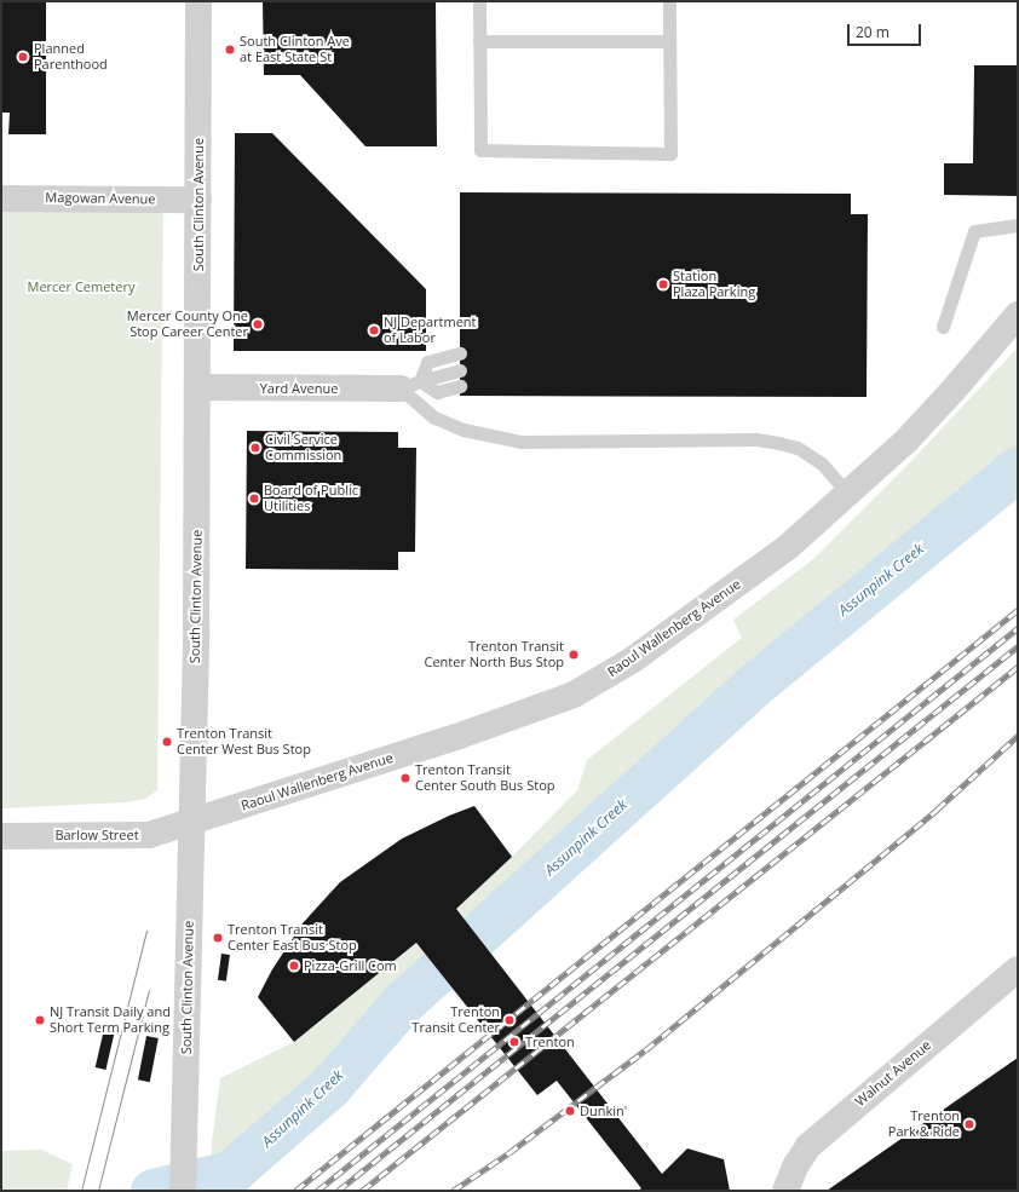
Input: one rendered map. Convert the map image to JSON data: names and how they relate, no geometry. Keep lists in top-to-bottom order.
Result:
{
  "streets": {
    "street": [
      "Magowan Avenue",
      "South Clinton Avenue",
      "Yard Avenue",
      "Raoul Wallenberg Avenue",
      "Barlow Street",
      "Walnut Avenue"
    ]
  },
  "crossings": [
    ["Magowan Avenue", "South Clinton Avenue"],
    ["South Clinton Avenue", "Yard Avenue"],
    ["South Clinton Avenue", "Raoul Wallenberg Avenue"],
    ["South Clinton Avenue", "Barlow Street"],
    ["Raoul Wallenberg Avenue", "Barlow Street"]
  ],
  "water": ["Assunpink Creek"],
  "parks": ["Mercer Cemetery"],
  "places": [
    "South Clinton Ave at East State St",
    "Planned Parenthood",
    "Station Plaza Parking",
    "Mercer County One Stop Career Center",
    "NJ Department of Labor",
    "Civil Service Commission",
    "Board of Public Utilities",
    "Trenton Transit Center North Bus Stop",
    "Trenton Transit Center West Bus Stop",
    "Trenton Transit Center South Bus Stop",
    "Trenton Transit Center East Bus Stop",
    "Pizza-Grill Com",
    "NJ Transit Daily and Short Term Parking",
    "Trenton Transit Center",
    "Trenton",
    "Dunkin'",
    "Trenton Park & Ride"
  ],
  "scale_bar": "20 m"
}
